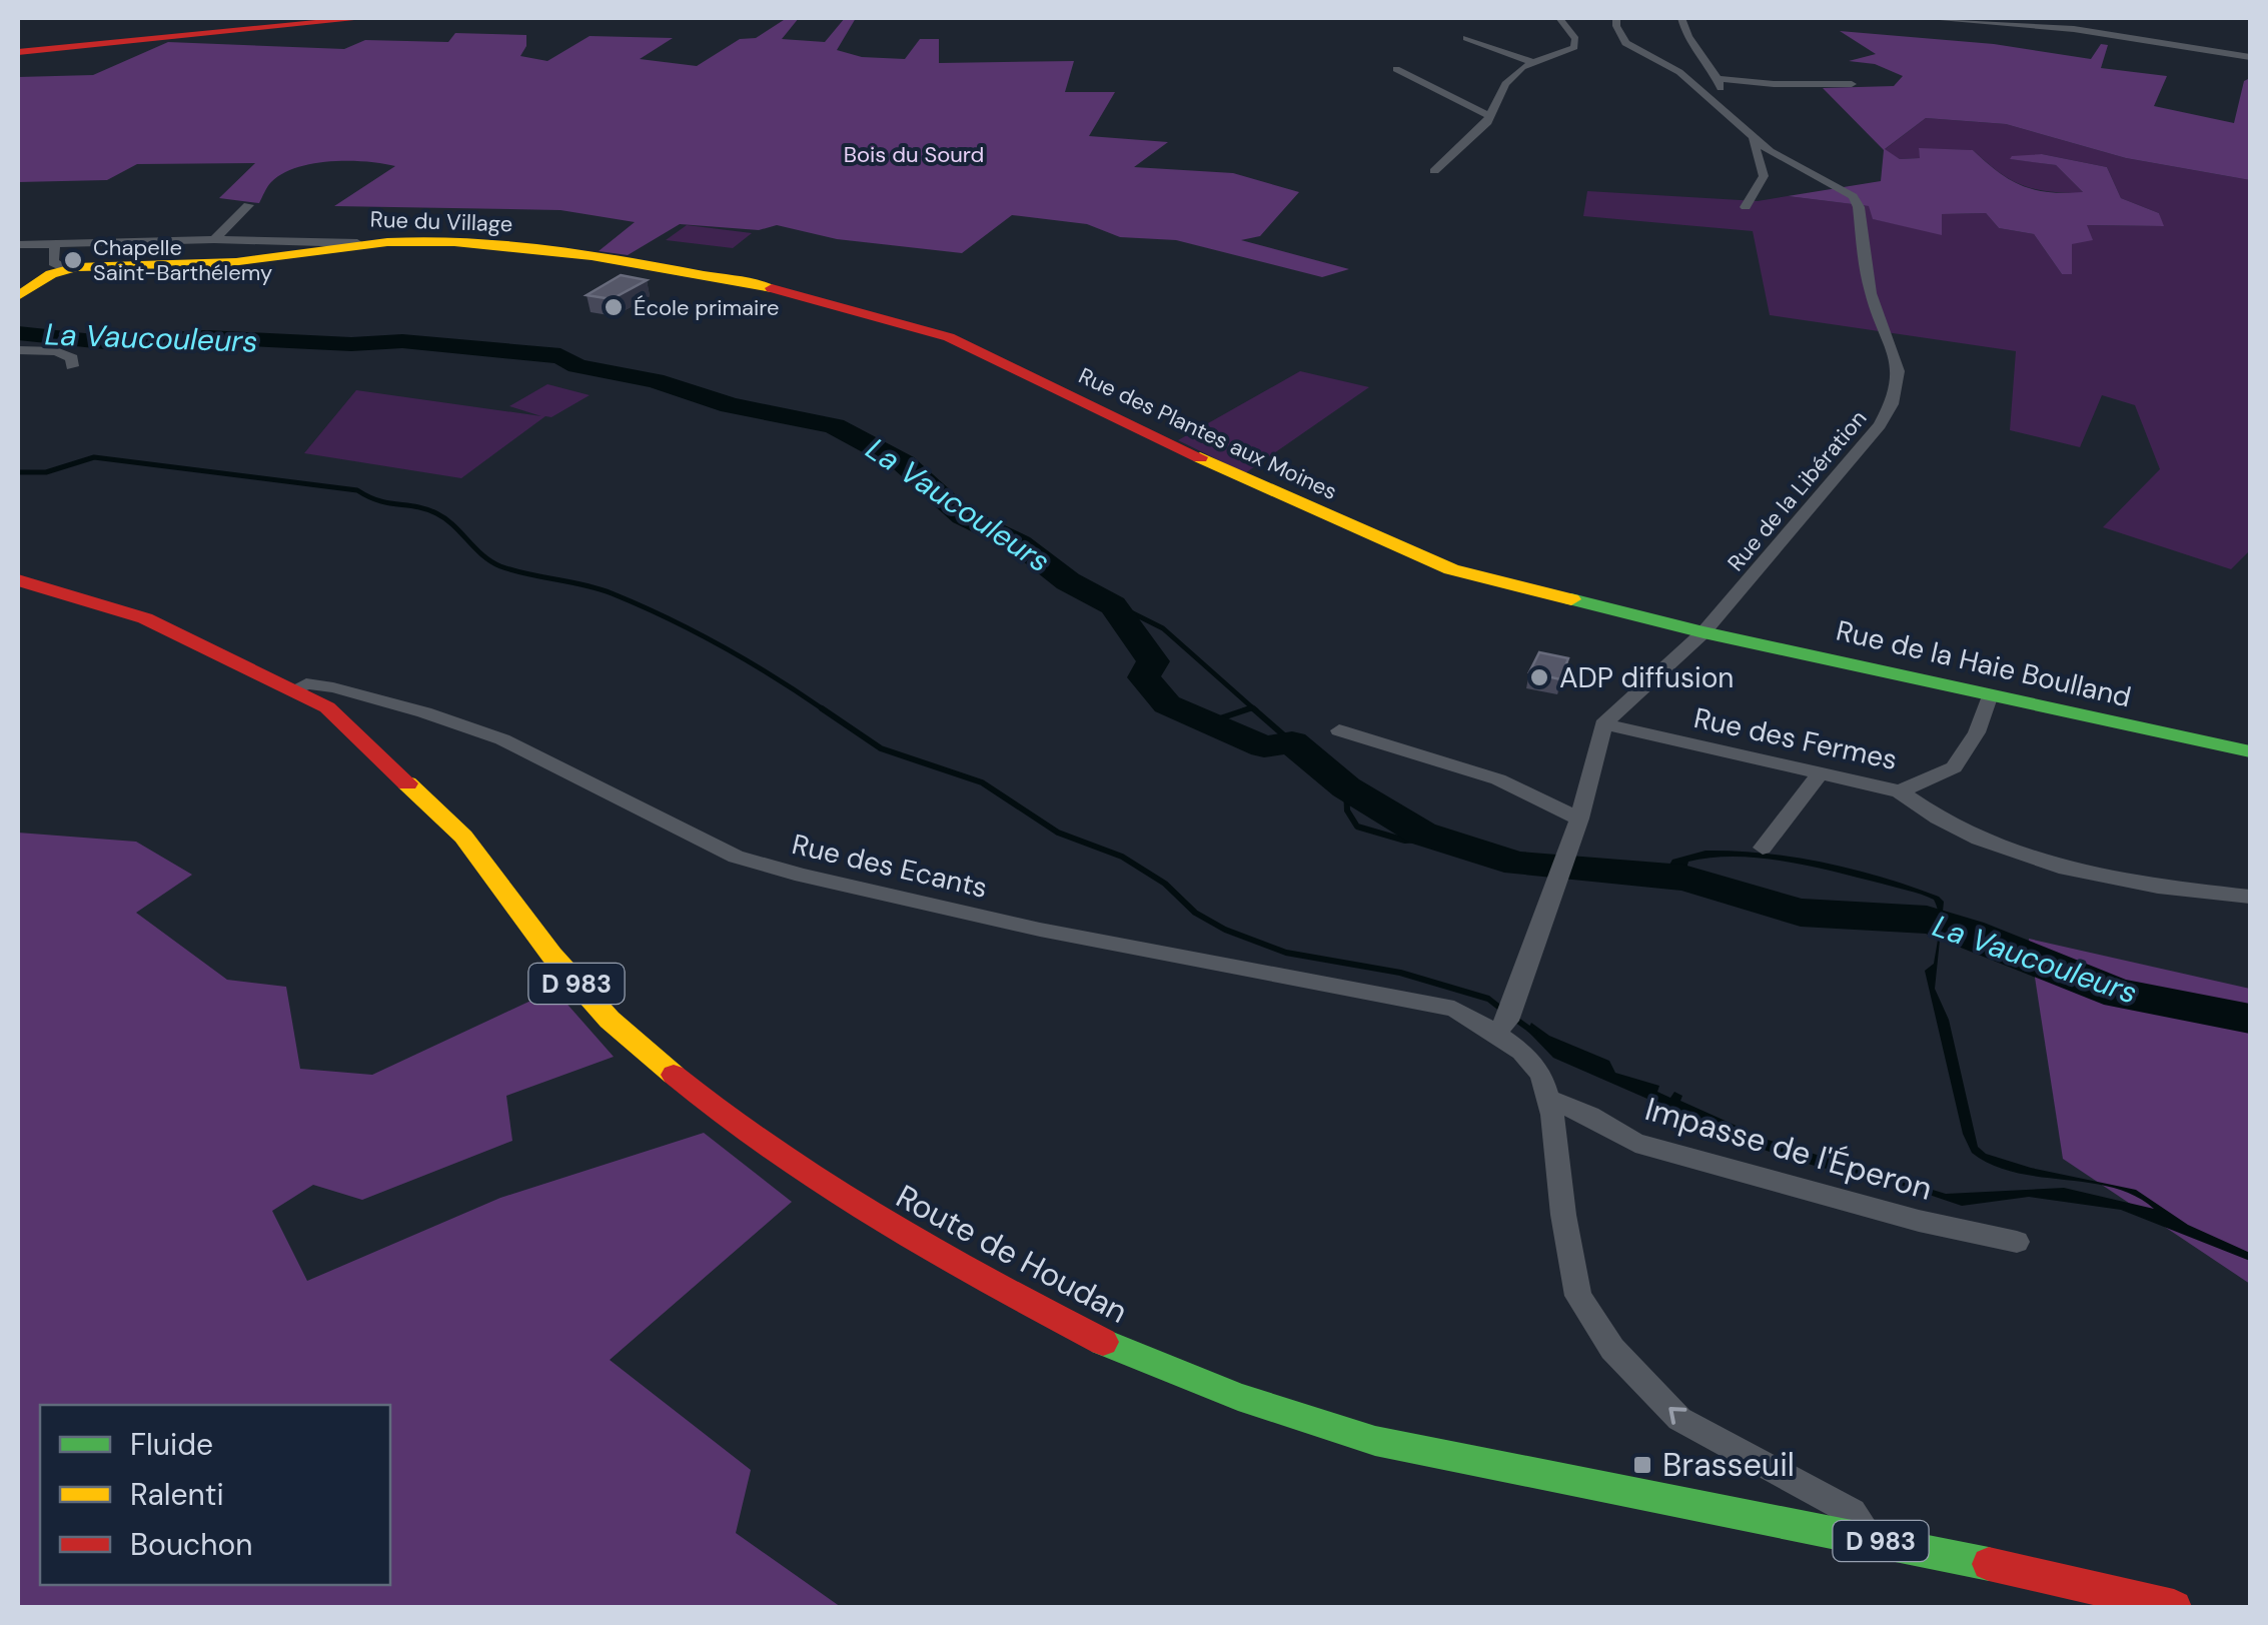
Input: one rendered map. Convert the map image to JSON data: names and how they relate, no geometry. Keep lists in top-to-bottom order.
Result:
{
  "streets": {
    "street": [
      "Rue du Village",
      "Rue des Plantes aux Moines",
      "Rue de la Libération",
      "Rue de la Haie Boulland",
      "Rue des Fermes",
      "Rue des Ecants",
      "D 983",
      "Impasse de l'Éperon",
      "Route de Houdan"
    ]
  },
  "crossings": [
    ["Rue du Village", "Rue des Plantes aux Moines"],
    ["Rue des Plantes aux Moines", "Rue de la Libération"],
    ["Rue des Plantes aux Moines", "Rue de la Haie Boulland"],
    ["Rue de la Libération", "Rue de la Haie Boulland"],
    ["Rue de la Libération", "Rue des Fermes"],
    ["Rue de la Haie Boulland", "Rue des Fermes"],
    ["Rue des Ecants", "Impasse de l'Éperon"],
    ["Rue des Ecants", "Route de Houdan"]
  ],
  "water": ["La Vaucouleurs"],
  "parks": ["Bois du Sourd"],
  "places": {
    "other": ["Chapelle Saint-Barthélemy", "École primaire", "ADP diffusion"],
    "transit": ["Brasseuil"]
  },
  "legend": ["Fluide", "Ralenti", "Bouchon"]
}
